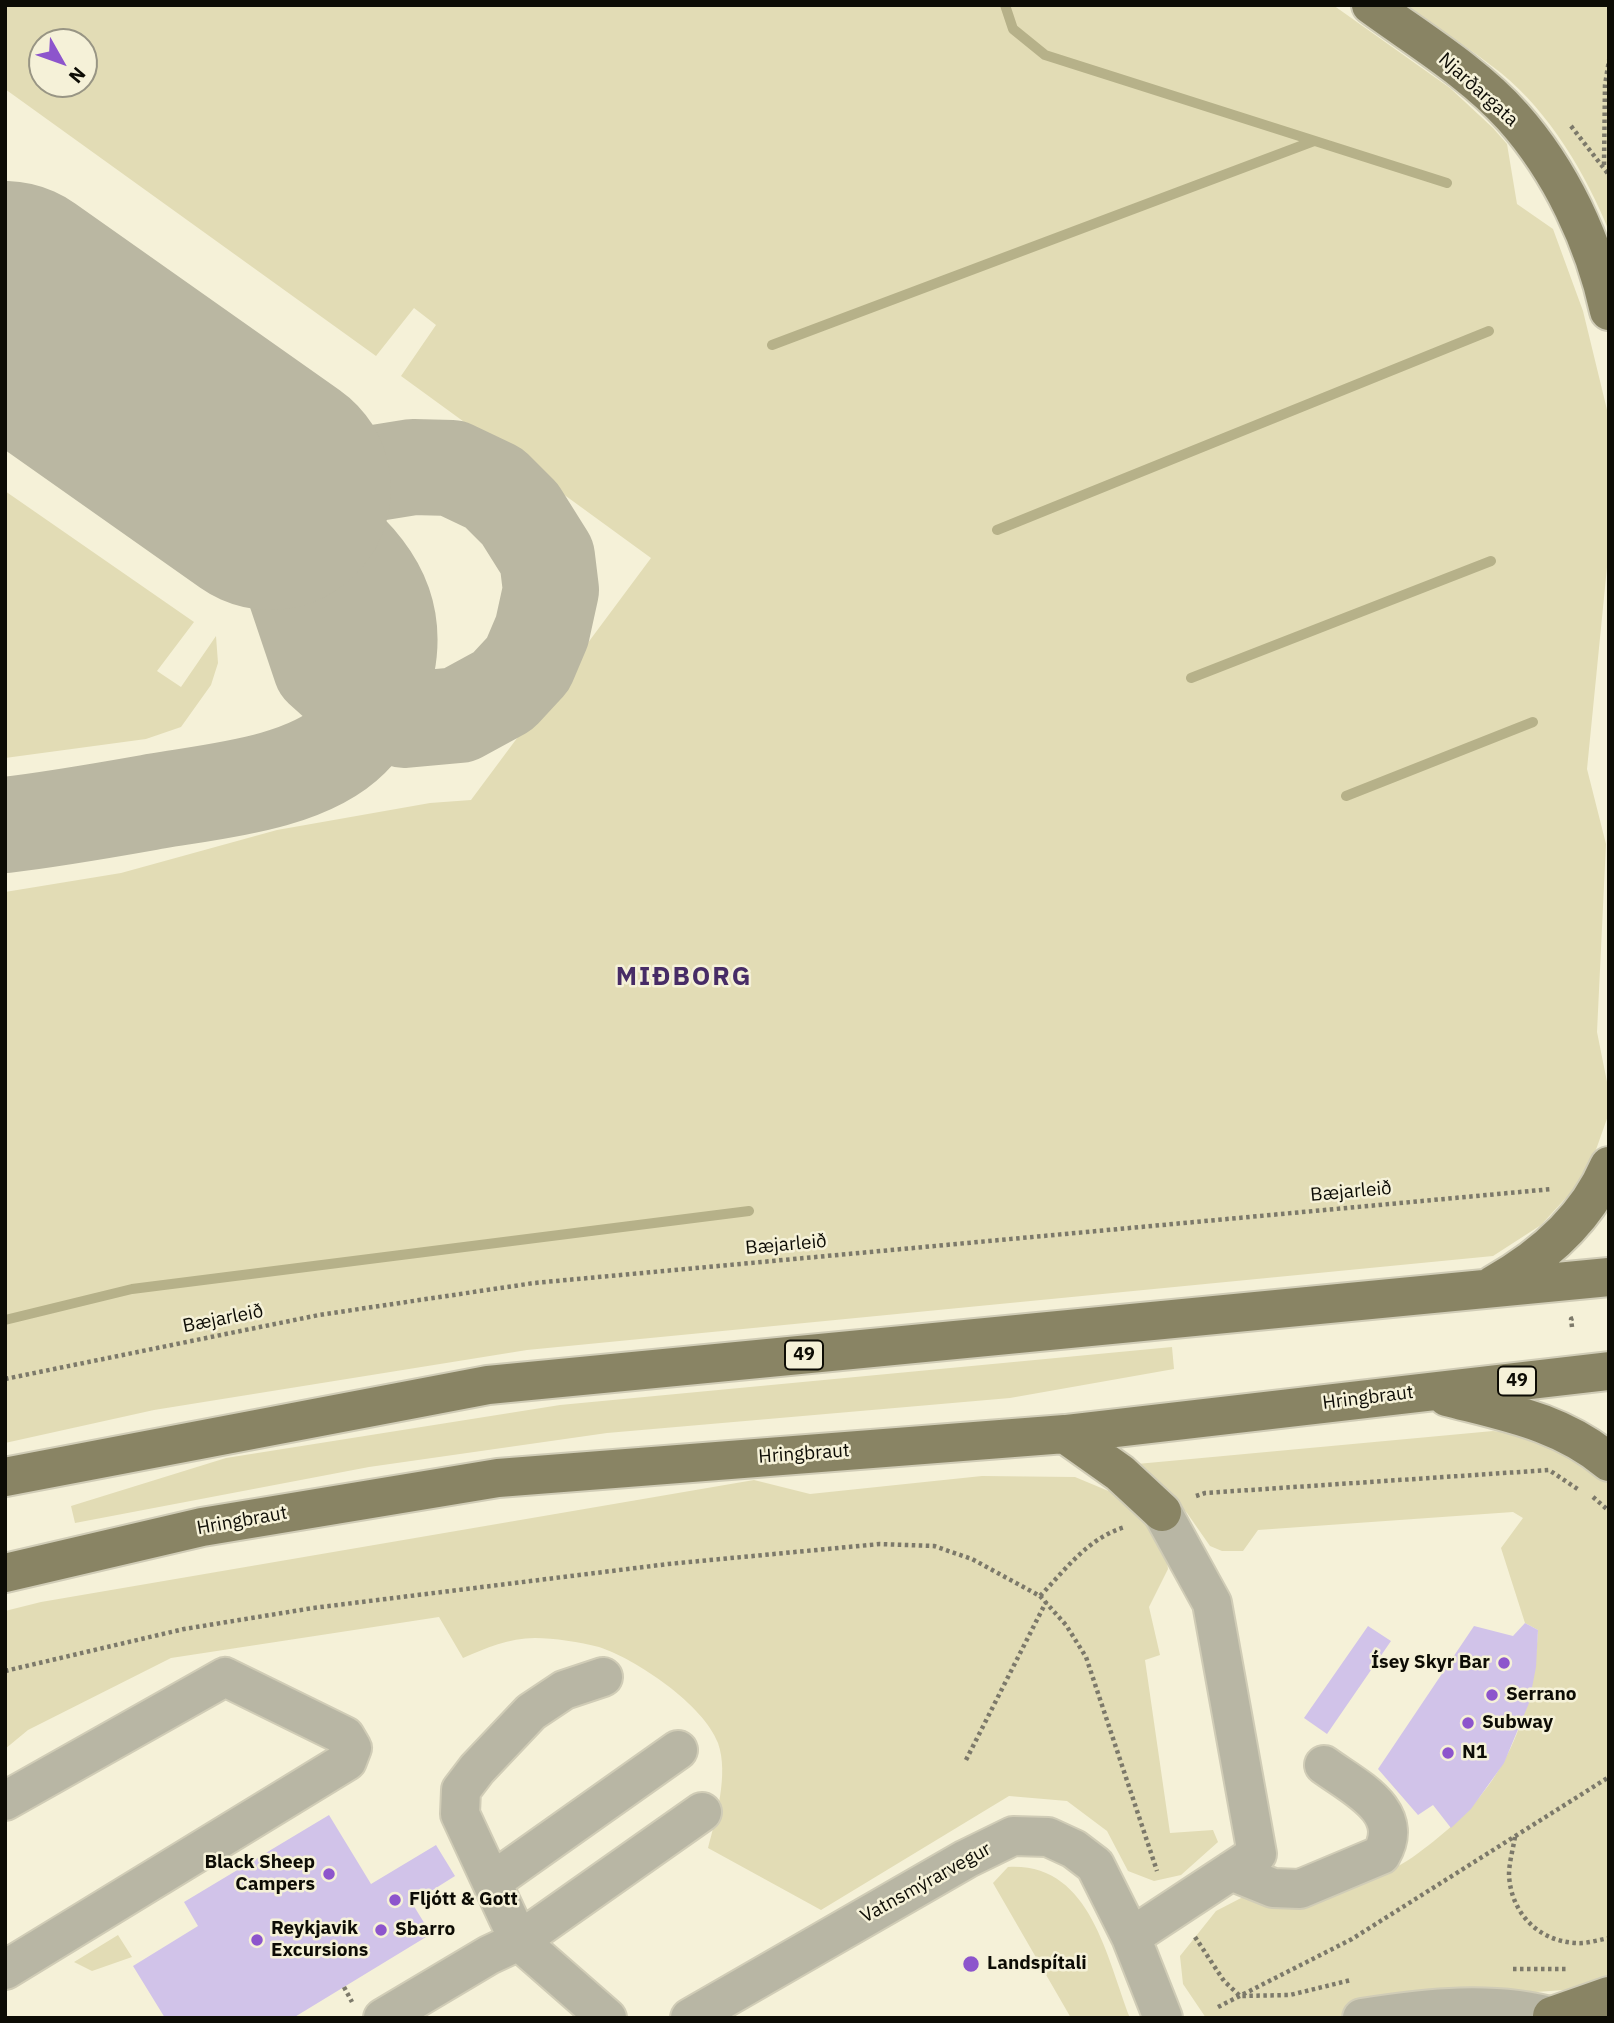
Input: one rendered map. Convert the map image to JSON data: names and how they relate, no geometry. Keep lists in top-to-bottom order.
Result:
{
  "streets": {
    "main road": ["Njarðargata", "49", "Hringbraut"],
    "street": ["Vatnsmýrarvegur"],
    "path": ["Bæjarleið"]
  },
  "districts": ["MIÐBORG"],
  "places": [
    "Ísey Skyr Bar",
    "Serrano",
    "Subway",
    "N1",
    "Black Sheep Campers",
    "Fljótt & Gott",
    "Sbarro",
    "Reykjavik Excursions",
    "Landspítali"
  ],
  "north": "bottom right"
}
